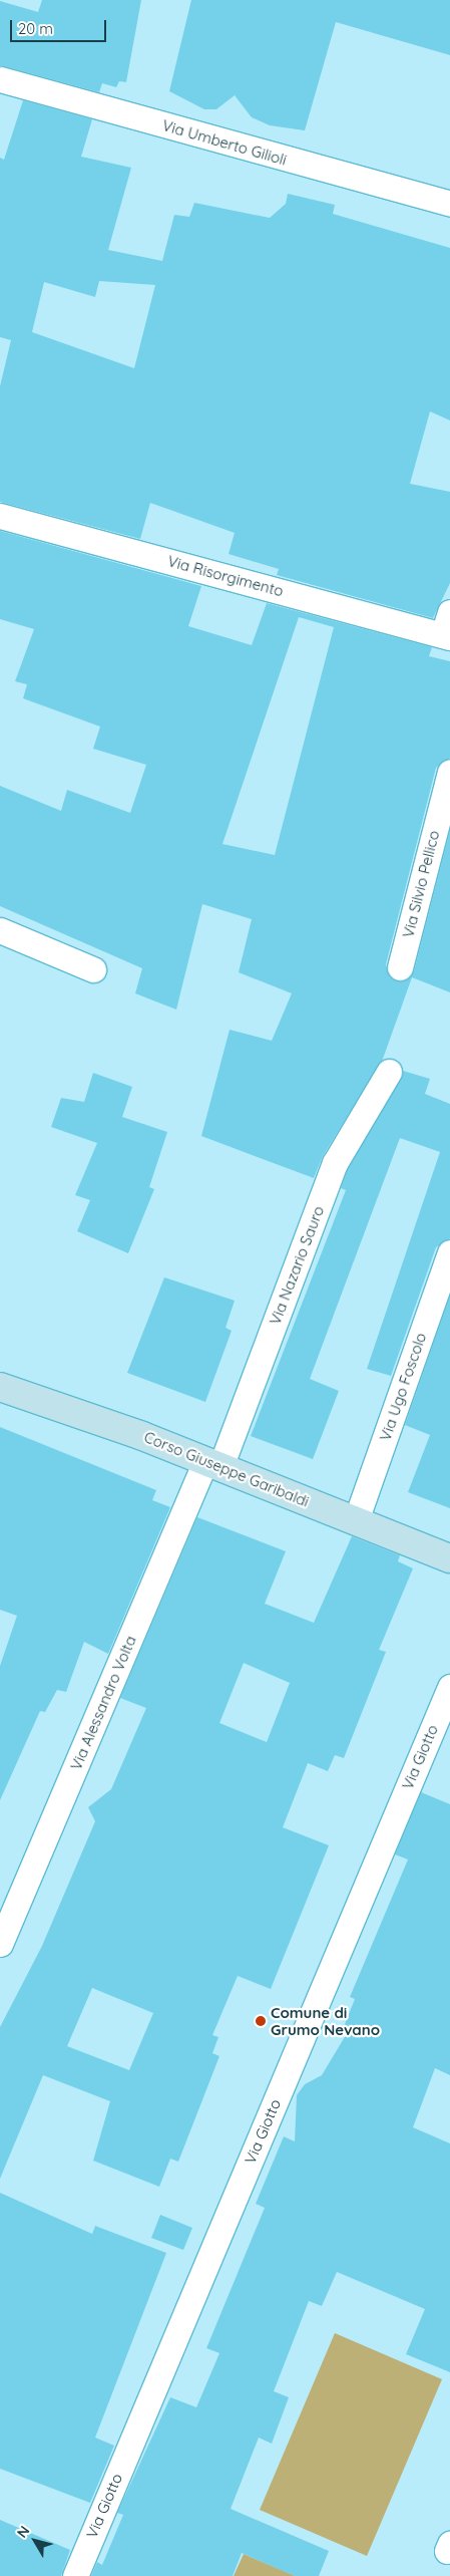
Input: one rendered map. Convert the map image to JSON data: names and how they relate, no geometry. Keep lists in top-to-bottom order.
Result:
{
  "streets": {
    "street": [
      "Via Umberto Gilioli",
      "Via Risorgimento",
      "Via Silvio Pellico",
      "Via Nazario Sauro",
      "Via Ugo Foscolo",
      "Corso Giuseppe Garibaldi",
      "Via Alessandro Volta",
      "Via Giotto"
    ]
  },
  "crossings": [
    ["Via Nazario Sauro", "Corso Giuseppe Garibaldi"],
    ["Via Nazario Sauro", "Via Alessandro Volta"],
    ["Via Ugo Foscolo", "Corso Giuseppe Garibaldi"],
    ["Corso Giuseppe Garibaldi", "Via Alessandro Volta"]
  ],
  "places": ["Comune di Grumo Nevano"],
  "scale_bar": "20 m",
  "north": "top left"
}
